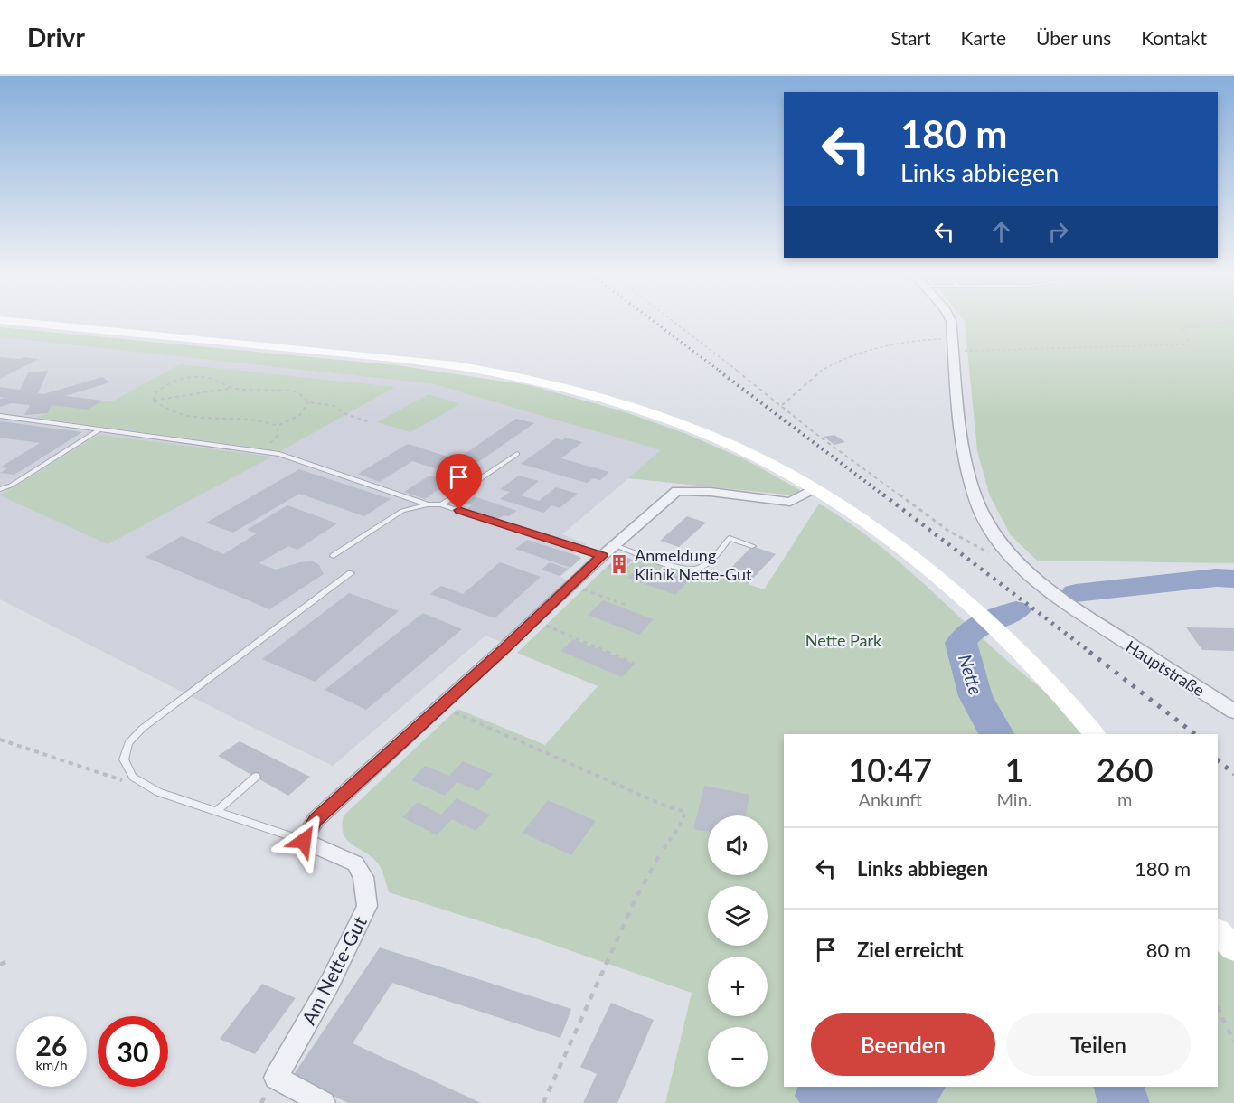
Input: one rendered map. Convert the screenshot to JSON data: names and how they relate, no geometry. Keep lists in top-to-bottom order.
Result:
{
  "streets": {
    "street": ["Hauptstraße", "Am Nette-Gut"]
  },
  "water": ["Nette"],
  "parks": ["Nette Park"],
  "places": {
    "building": ["Anmeldung Klinik Nette-Gut"]
  },
  "page": {
    "header": "Drivr",
    "nav": [
      "Start",
      "Karte",
      "Über uns",
      "Kontakt"
    ],
    "turn": ["180 m", "Links abbiegen"],
    "eta": [
      "10:47",
      "Ankunft",
      "1",
      "Min.",
      "260",
      "m"
    ],
    "map_buttons": ["+", "−"],
    "list": [
      {
        "name": "Links abbiegen",
        "value": "180 m"
      },
      {
        "name": "Ziel erreicht",
        "value": "80 m"
      }
    ],
    "buttons": ["Beenden", "Teilen"],
    "speed": "26 km/h",
    "limit": "30"
  }
}
